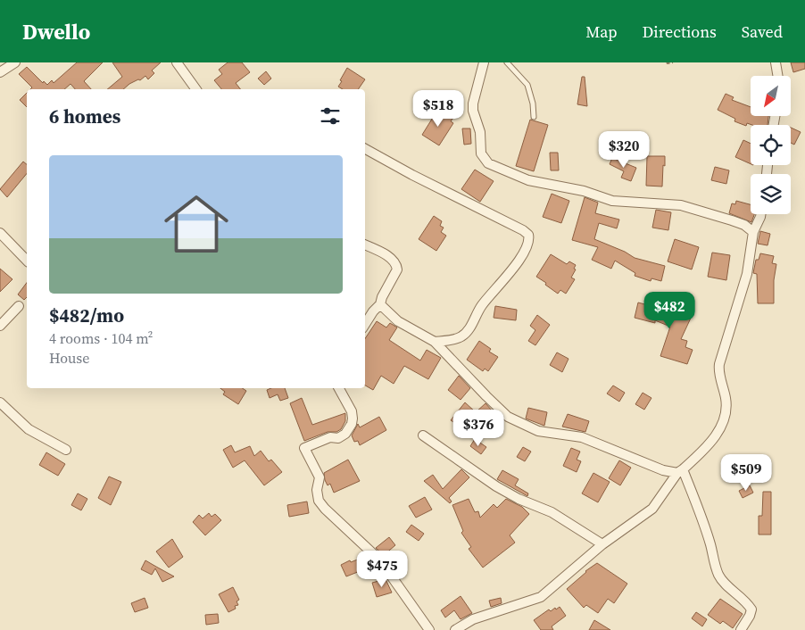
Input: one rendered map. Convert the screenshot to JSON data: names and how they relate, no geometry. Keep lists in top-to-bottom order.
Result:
{
  "north": "bottom left",
  "page": {
    "header": "Dwello",
    "nav": ["Map", "Directions", "Saved"],
    "heading": "6 homes",
    "price": [
      "$518",
      "$320",
      "$482",
      "$376",
      "$509",
      "$475"
    ],
    "list": [
      {
        "name": "$482/mo",
        "note": "4 rooms · 104 m² · House"
      }
    ]
  }
}
